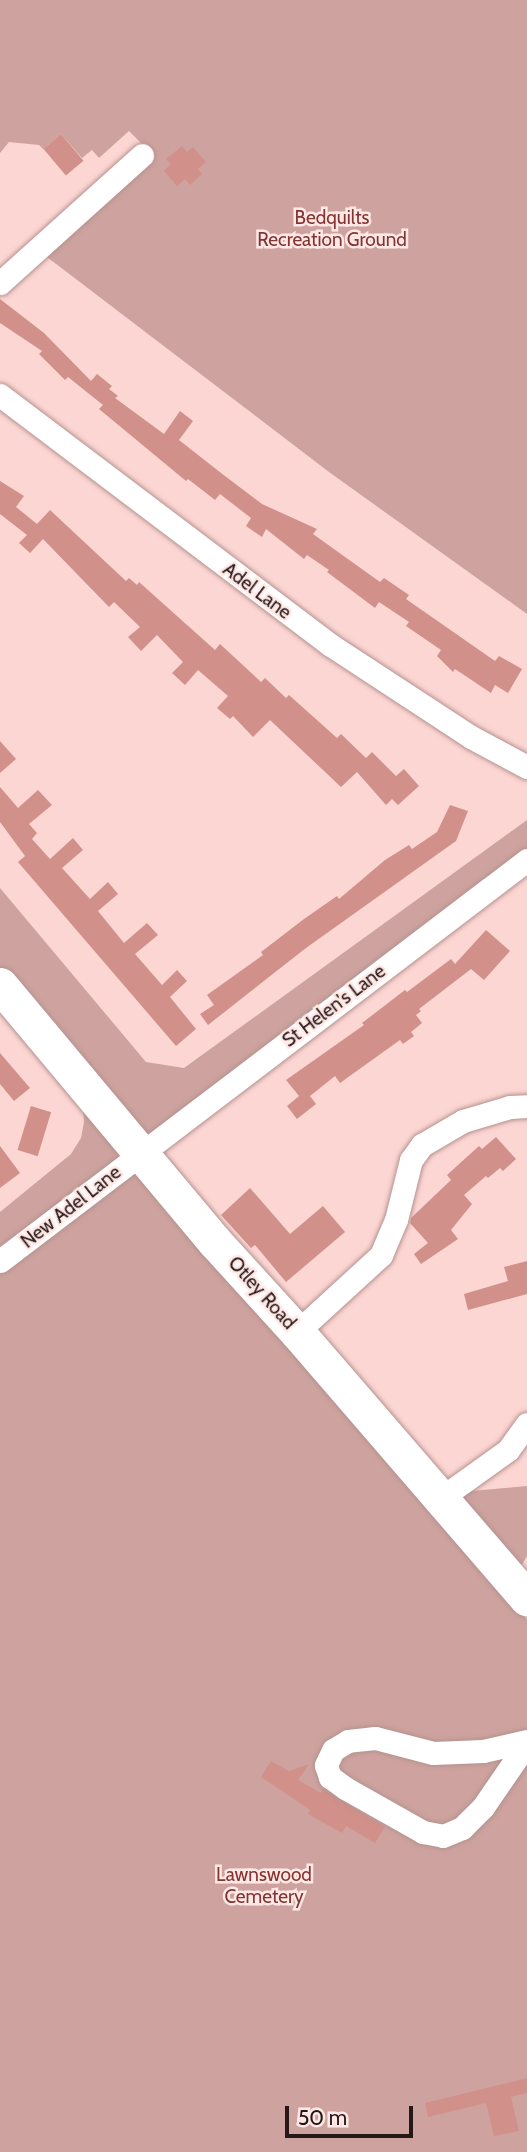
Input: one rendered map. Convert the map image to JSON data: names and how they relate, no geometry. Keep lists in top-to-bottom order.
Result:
{
  "streets": {
    "highway": ["Otley Road"],
    "street": ["Adel Lane", "St Helen's Lane", "New Adel Lane"]
  },
  "crossings": [
    ["St Helen's Lane", "New Adel Lane"],
    ["St Helen's Lane", "Otley Road"],
    ["New Adel Lane", "Otley Road"]
  ],
  "parks": ["Bedquilts Recreation Ground", "Lawnswood Cemetery"],
  "scale_bar": "50 m"
}
